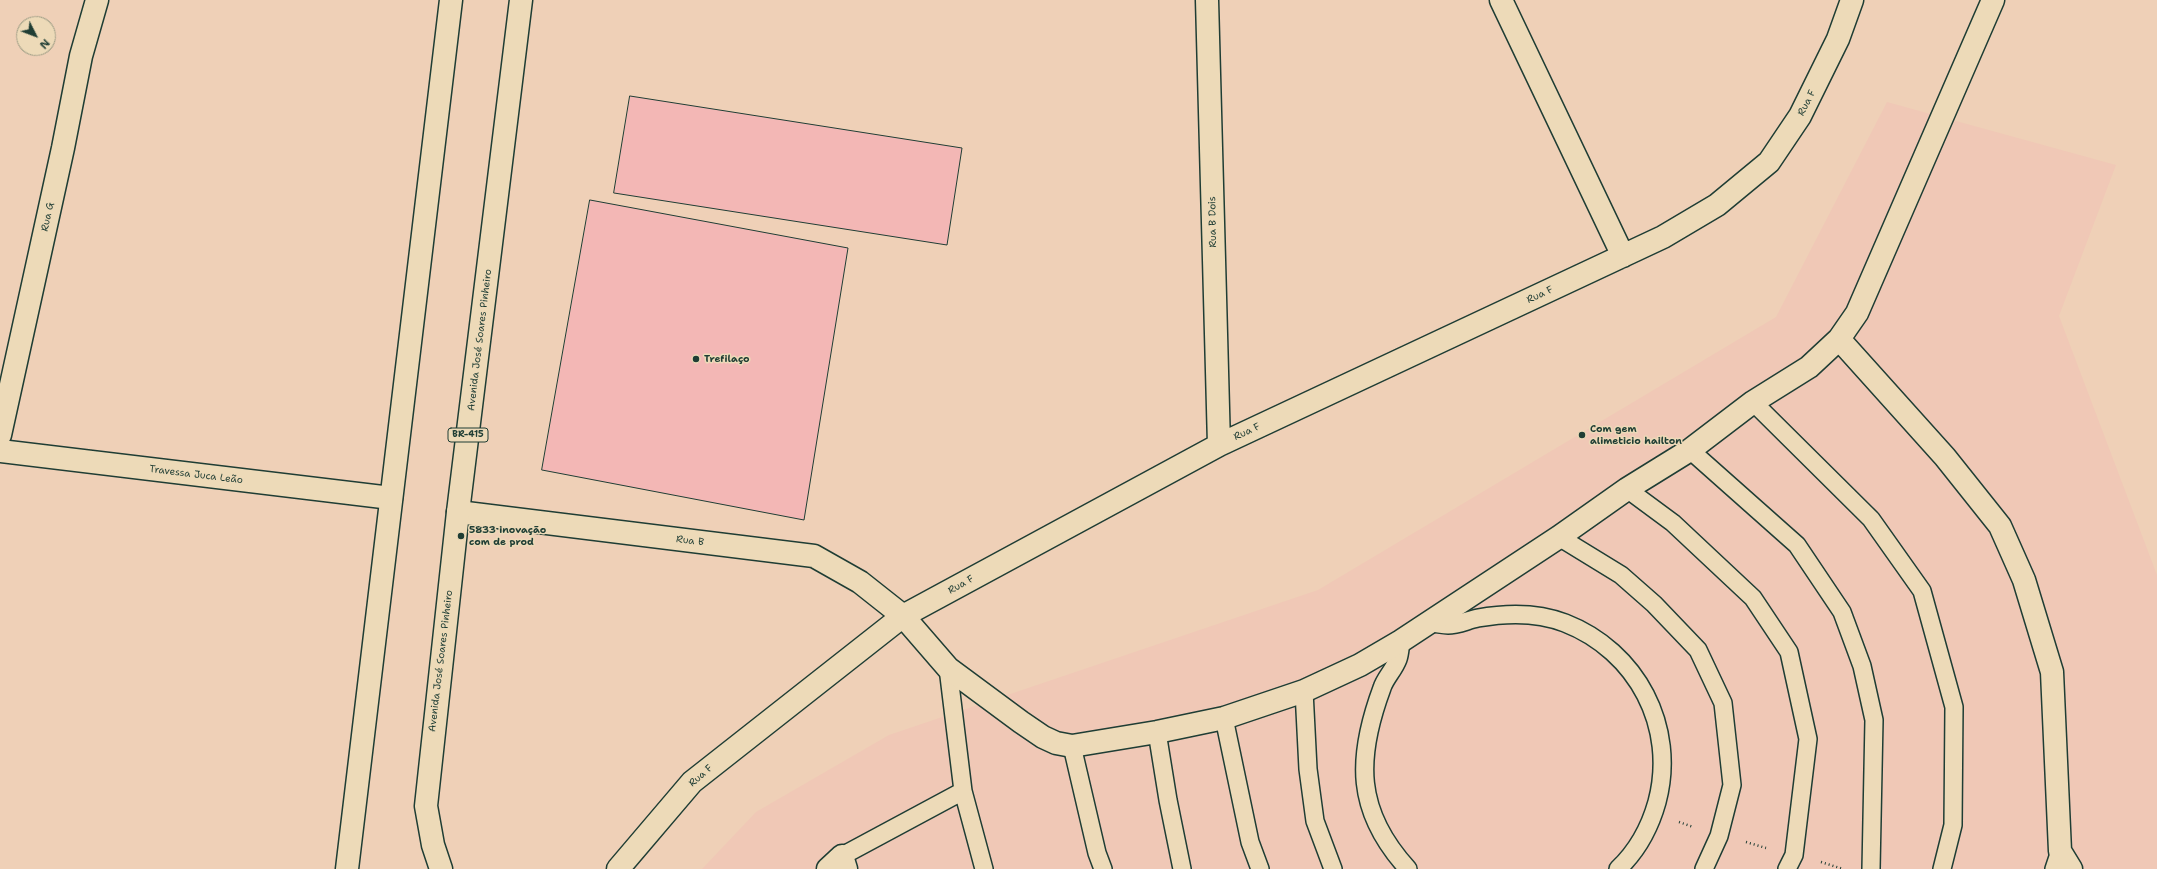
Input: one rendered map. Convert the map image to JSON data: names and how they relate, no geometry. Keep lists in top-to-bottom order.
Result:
{
  "streets": {
    "street": [
      "Rua F",
      "Rua G",
      "Rua B Dois",
      "Avenida José Soares Pinheiro",
      "BR-415",
      "Travessa Juca Leão",
      "Rua B"
    ]
  },
  "crossings": [
    ["Rua F", "Rua B Dois"],
    ["Rua F", "Rua B"],
    ["Avenida José Soares Pinheiro", "Rua B"]
  ],
  "places": ["Trefilaço", "Com gem alimeticio hailton", "5833 inovação com de prod"],
  "north": "bottom right"
}
